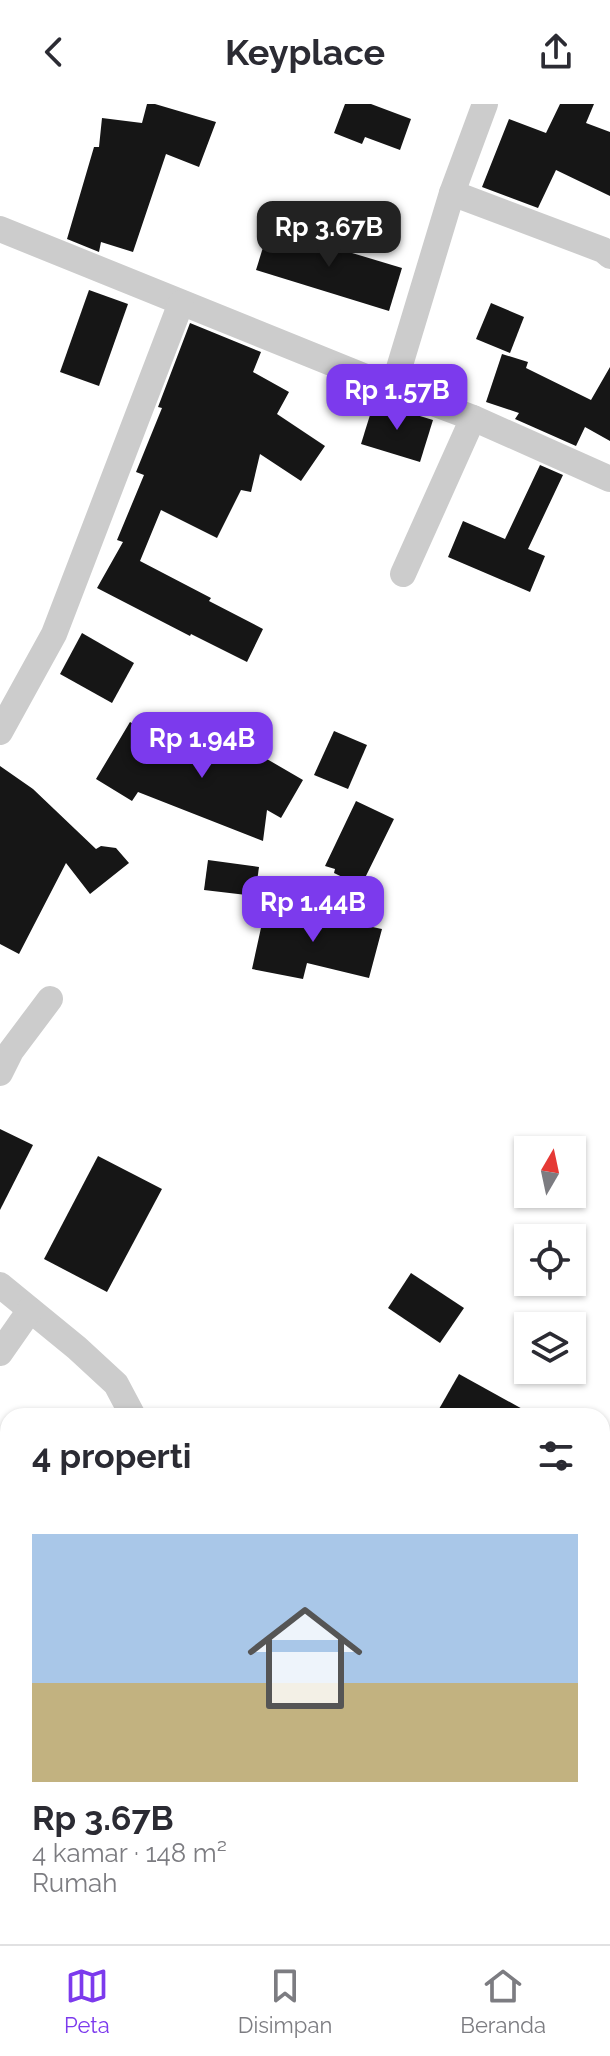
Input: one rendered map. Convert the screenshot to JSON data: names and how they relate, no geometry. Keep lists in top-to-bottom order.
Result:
{
  "north": "top",
  "page": {
    "header": "Keyplace",
    "price": [
      "Rp 3.67B",
      "Rp 1.57B",
      "Rp 1.94B",
      "Rp 1.44B"
    ],
    "heading": "4 properti",
    "list": [
      {
        "name": "Rp 3.67B",
        "note": "4 kamar · 148 m² · Rumah"
      }
    ],
    "tabs": ["Peta", "Disimpan", "Beranda"]
  }
}
